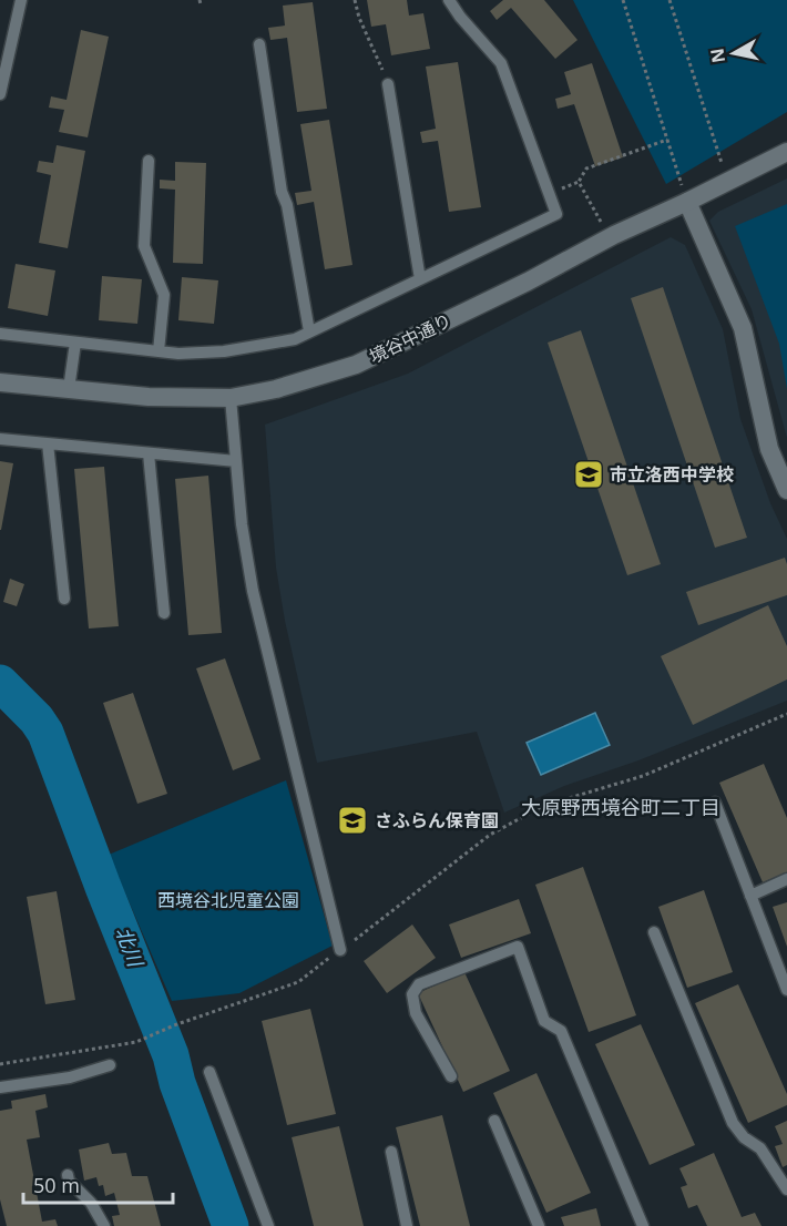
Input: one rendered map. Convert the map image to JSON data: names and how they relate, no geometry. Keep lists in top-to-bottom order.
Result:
{
  "streets": {
    "street": ["境谷中通り"]
  },
  "districts": ["大原野西境谷町二丁目"],
  "water": ["北川"],
  "parks": ["西境谷北児童公園"],
  "places": {
    "school or university": ["市立洛西中学校", "さふらん保育園"]
  },
  "scale_bar": "50 m",
  "north": "left"
}
